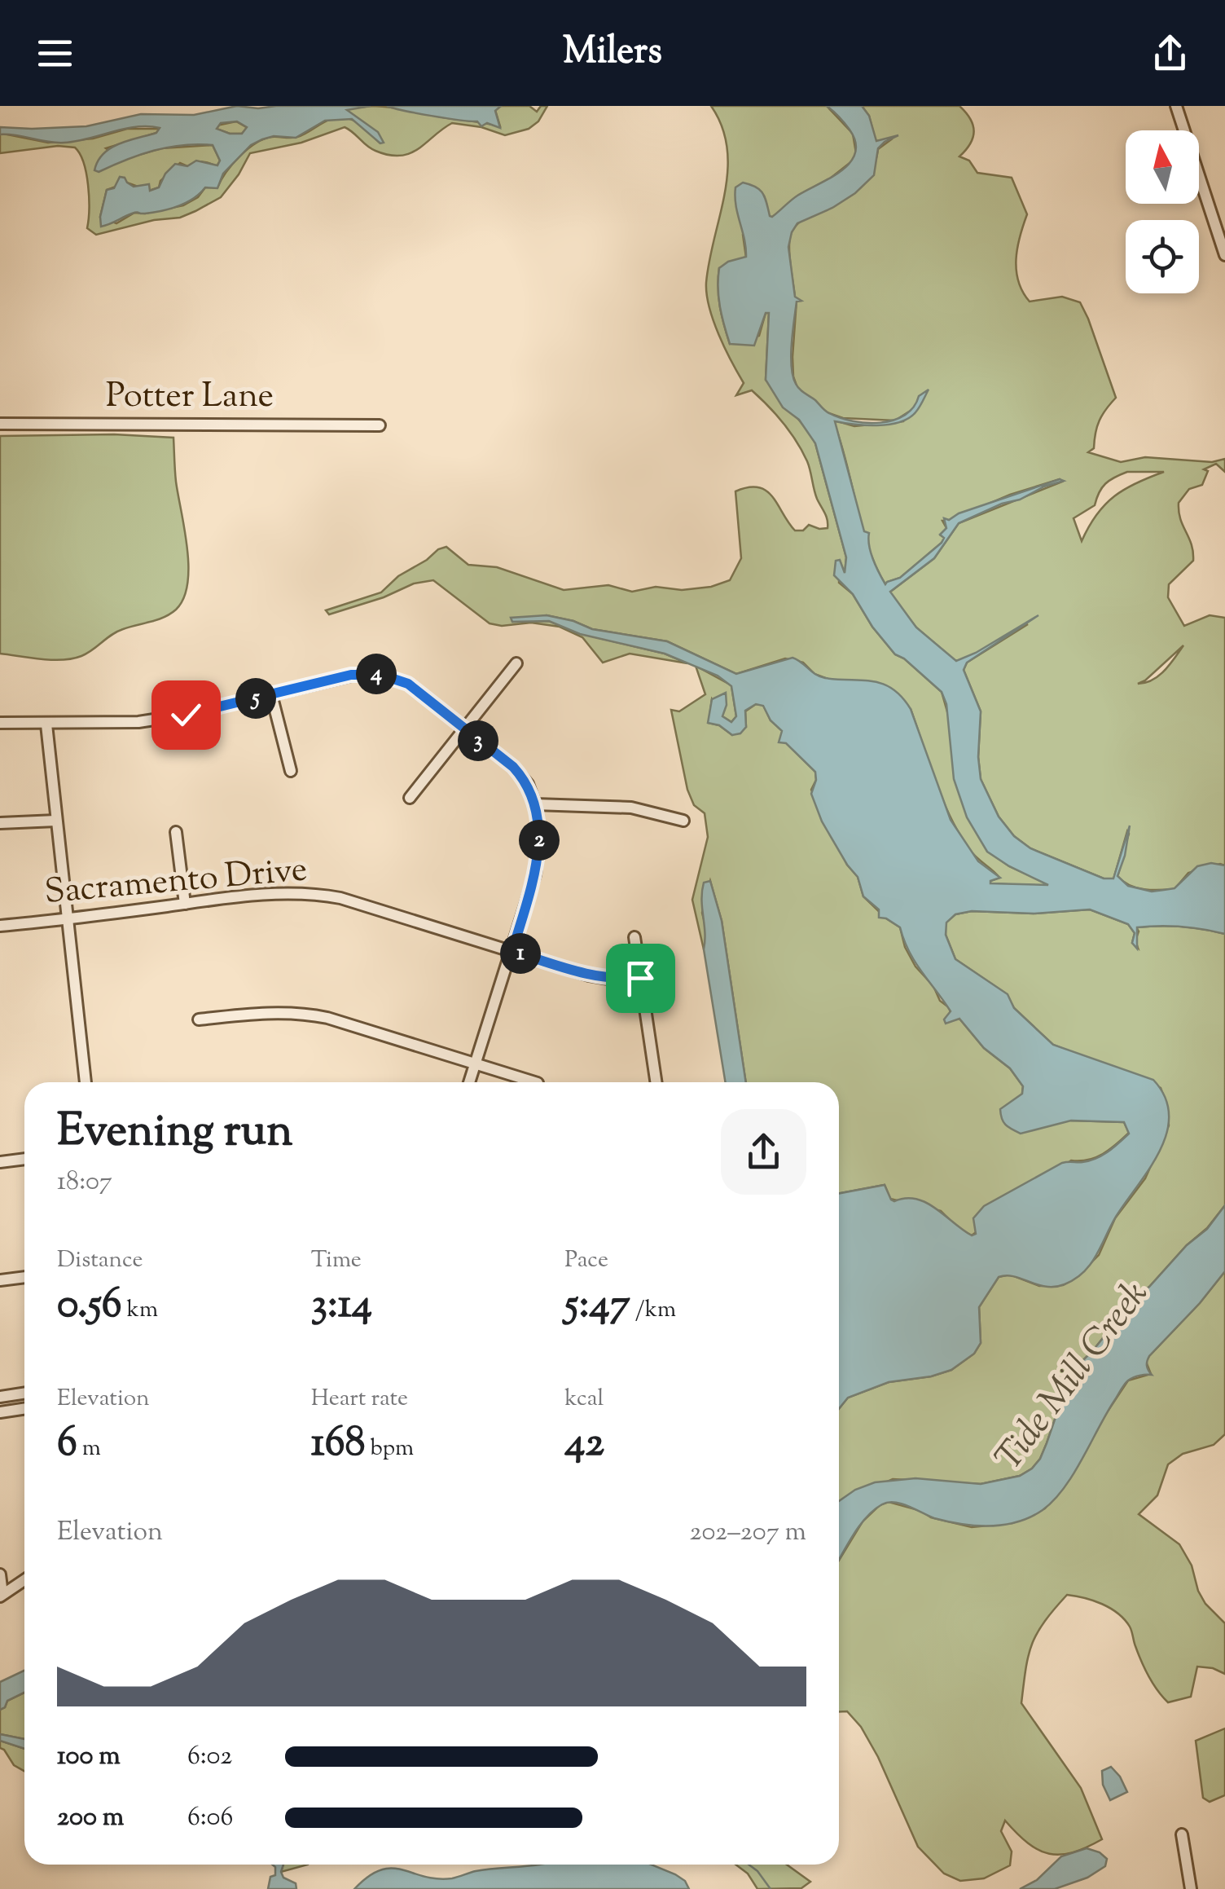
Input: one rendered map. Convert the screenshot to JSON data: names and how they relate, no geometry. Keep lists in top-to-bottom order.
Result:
{
  "streets": {
    "street": ["Potter Lane", "Sacramento Drive"]
  },
  "water": ["Tide Mill Creek"],
  "north": "top",
  "page": {
    "header": "Milers",
    "pins": [
      "4",
      "5",
      "3",
      "2",
      "1"
    ],
    "heading": ["Evening run", "18:07"],
    "stats": [
      ["Distance", "0.56 km"],
      ["Time", "3:14"],
      ["Pace", "5:47 /km"],
      ["Elevation", "6 m"],
      ["Heart rate", "168 bpm"],
      ["kcal", "42"]
    ],
    "chart": ["Elevation", "202–207 m"],
    "list": [
      {
        "name": "100 m",
        "note": "6:02"
      },
      {
        "name": "200 m",
        "note": "6:06"
      }
    ]
  }
}
